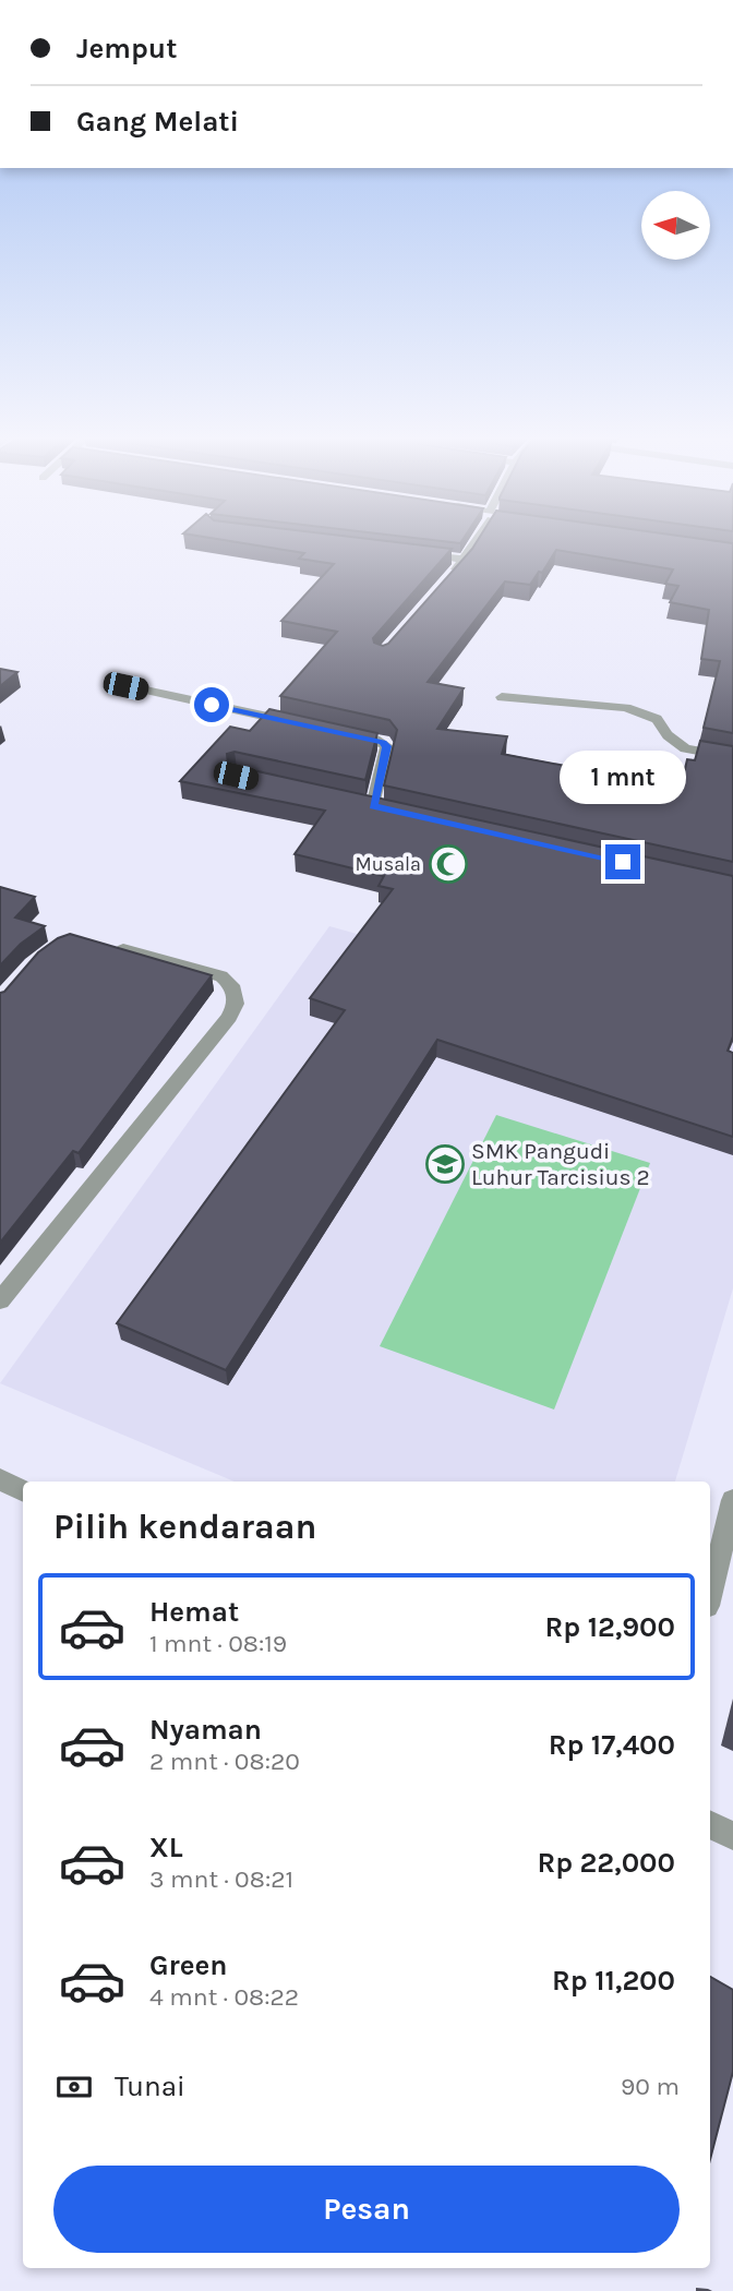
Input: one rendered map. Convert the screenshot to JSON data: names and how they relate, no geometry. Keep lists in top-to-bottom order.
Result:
{
  "places": {
    "mosque": ["Musala"],
    "school or university": ["SMK Pangudi Luhur Tarcisius 2"]
  },
  "north": "left",
  "page": {
    "banner": ["Jemput", "Gang Melati"],
    "bubble": "1 mnt",
    "heading": "Pilih kendaraan",
    "list": [
      {
        "name": "Hemat",
        "note": "1 mnt · 08:19",
        "value": "Rp 12,900"
      },
      {
        "name": "Nyaman",
        "note": "2 mnt · 08:20",
        "value": "Rp 17,400"
      },
      {
        "name": "XL",
        "note": "3 mnt · 08:21",
        "value": "Rp 22,000"
      },
      {
        "name": "Green",
        "note": "4 mnt · 08:22",
        "value": "Rp 11,200"
      }
    ],
    "pay": ["Tunai", "90 m"],
    "buttons": "Pesan"
  }
}
